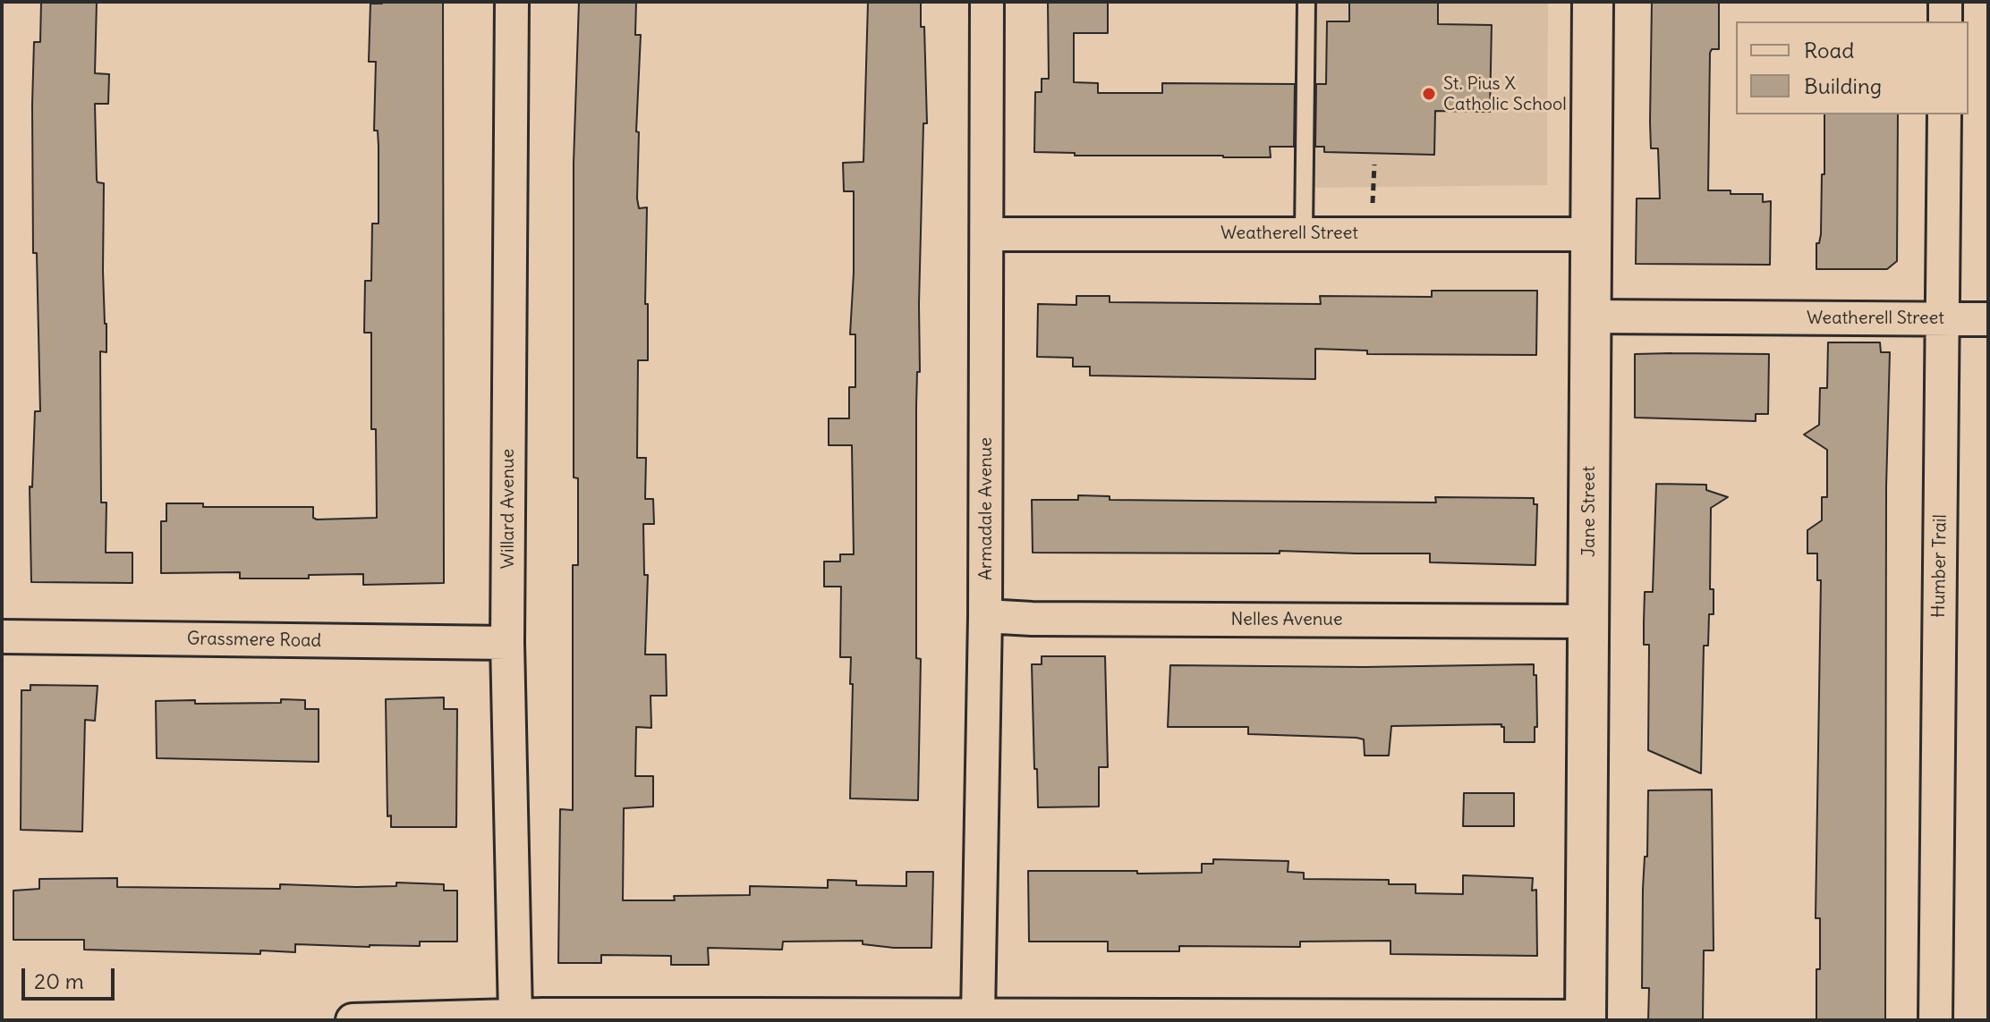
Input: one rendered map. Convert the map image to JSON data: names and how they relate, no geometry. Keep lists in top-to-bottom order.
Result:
{
  "streets": {
    "main road": ["Jane Street"],
    "street": [
      "Weatherell Street",
      "Willard Avenue",
      "Armadale Avenue",
      "Humber Trail",
      "Nelles Avenue",
      "Grassmere Road"
    ]
  },
  "crossings": [
    ["Weatherell Street", "Armadale Avenue"],
    ["Weatherell Street", "Jane Street"],
    ["Weatherell Street", "Humber Trail"],
    ["Willard Avenue", "Grassmere Road"],
    ["Armadale Avenue", "Nelles Avenue"],
    ["Jane Street", "Nelles Avenue"]
  ],
  "places": ["St. Pius X Catholic School"],
  "legend": ["Road", "Building"],
  "scale_bar": "20 m"
}
